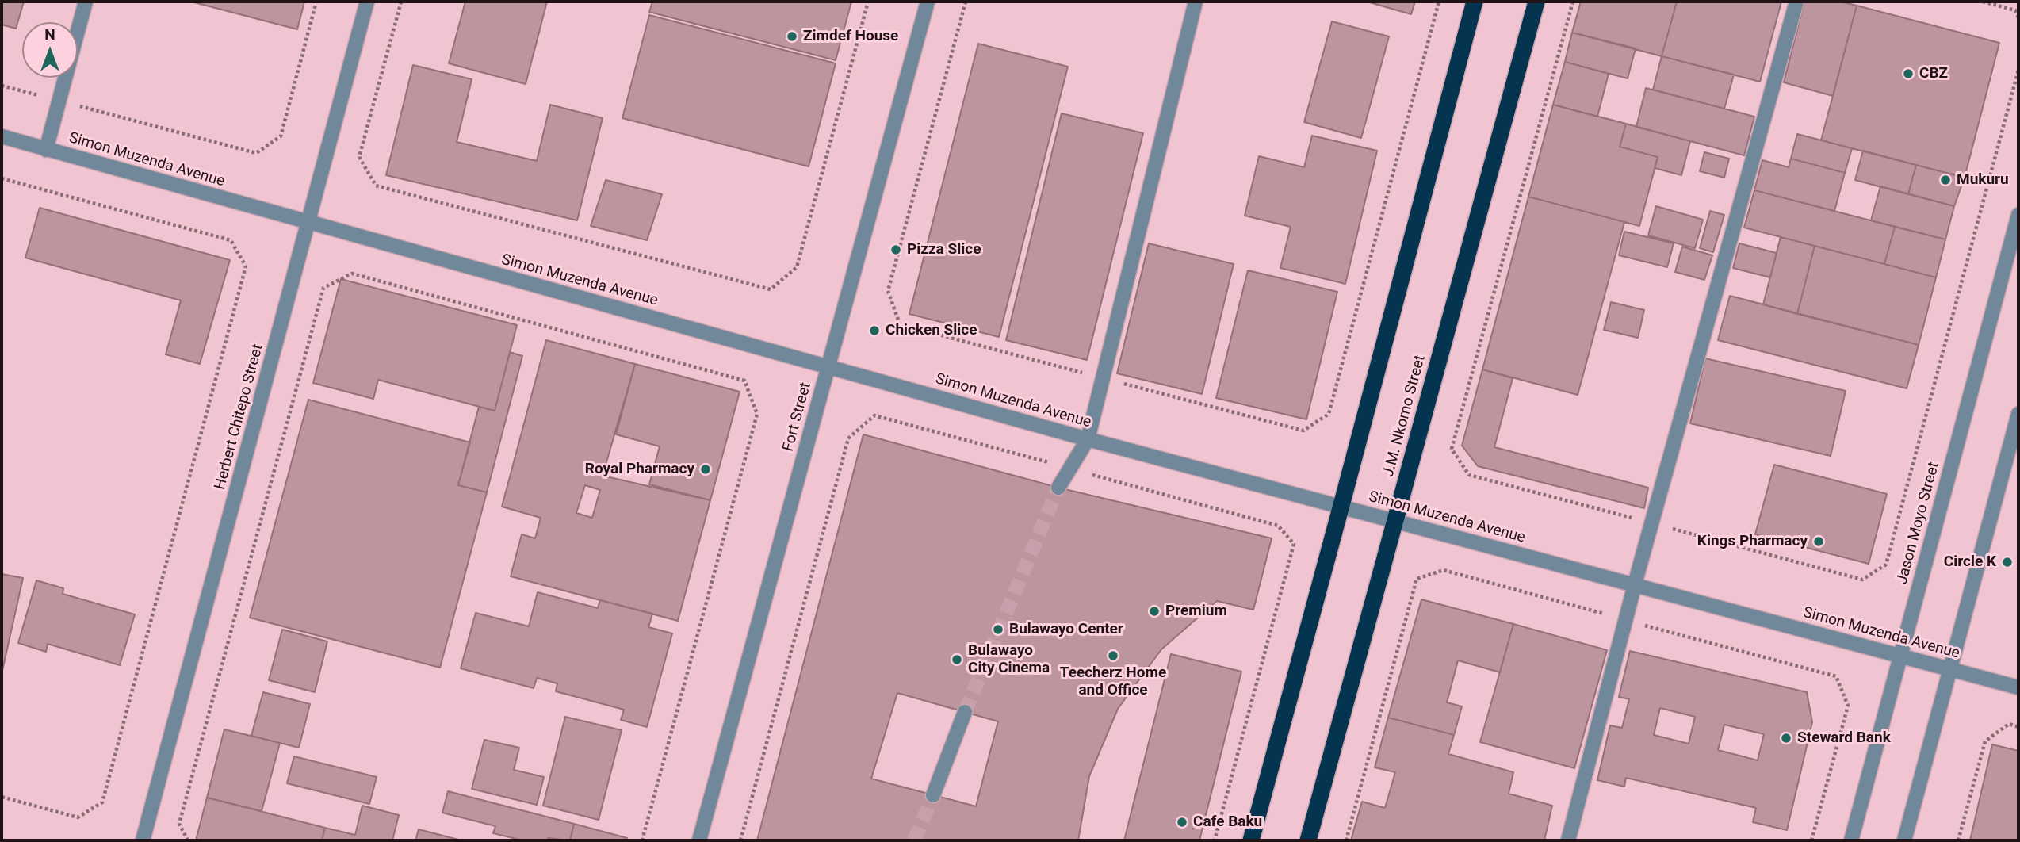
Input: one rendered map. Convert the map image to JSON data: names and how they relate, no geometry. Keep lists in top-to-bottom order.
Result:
{
  "streets": {
    "highway": ["J.M. Nkomo Street"],
    "street": [
      "Simon Muzenda Avenue",
      "Herbert Chitepo Street",
      "Fort Street",
      "Jason Moyo Street"
    ]
  },
  "crossings": [
    ["Simon Muzenda Avenue", "J.M. Nkomo Street"],
    ["Simon Muzenda Avenue", "Herbert Chitepo Street"],
    ["Simon Muzenda Avenue", "Fort Street"],
    ["Simon Muzenda Avenue", "Jason Moyo Street"]
  ],
  "places": [
    "Zimdef House",
    "CBZ",
    "Mukuru",
    "Pizza Slice",
    "Chicken Slice",
    "Royal Pharmacy",
    "Kings Pharmacy",
    "Circle K",
    "Premium",
    "Bulawayo Center",
    "Teecherz Home and Office",
    "Bulawayo City Cinema",
    "Steward Bank",
    "Cafe Baku"
  ],
  "north": "top"
}
